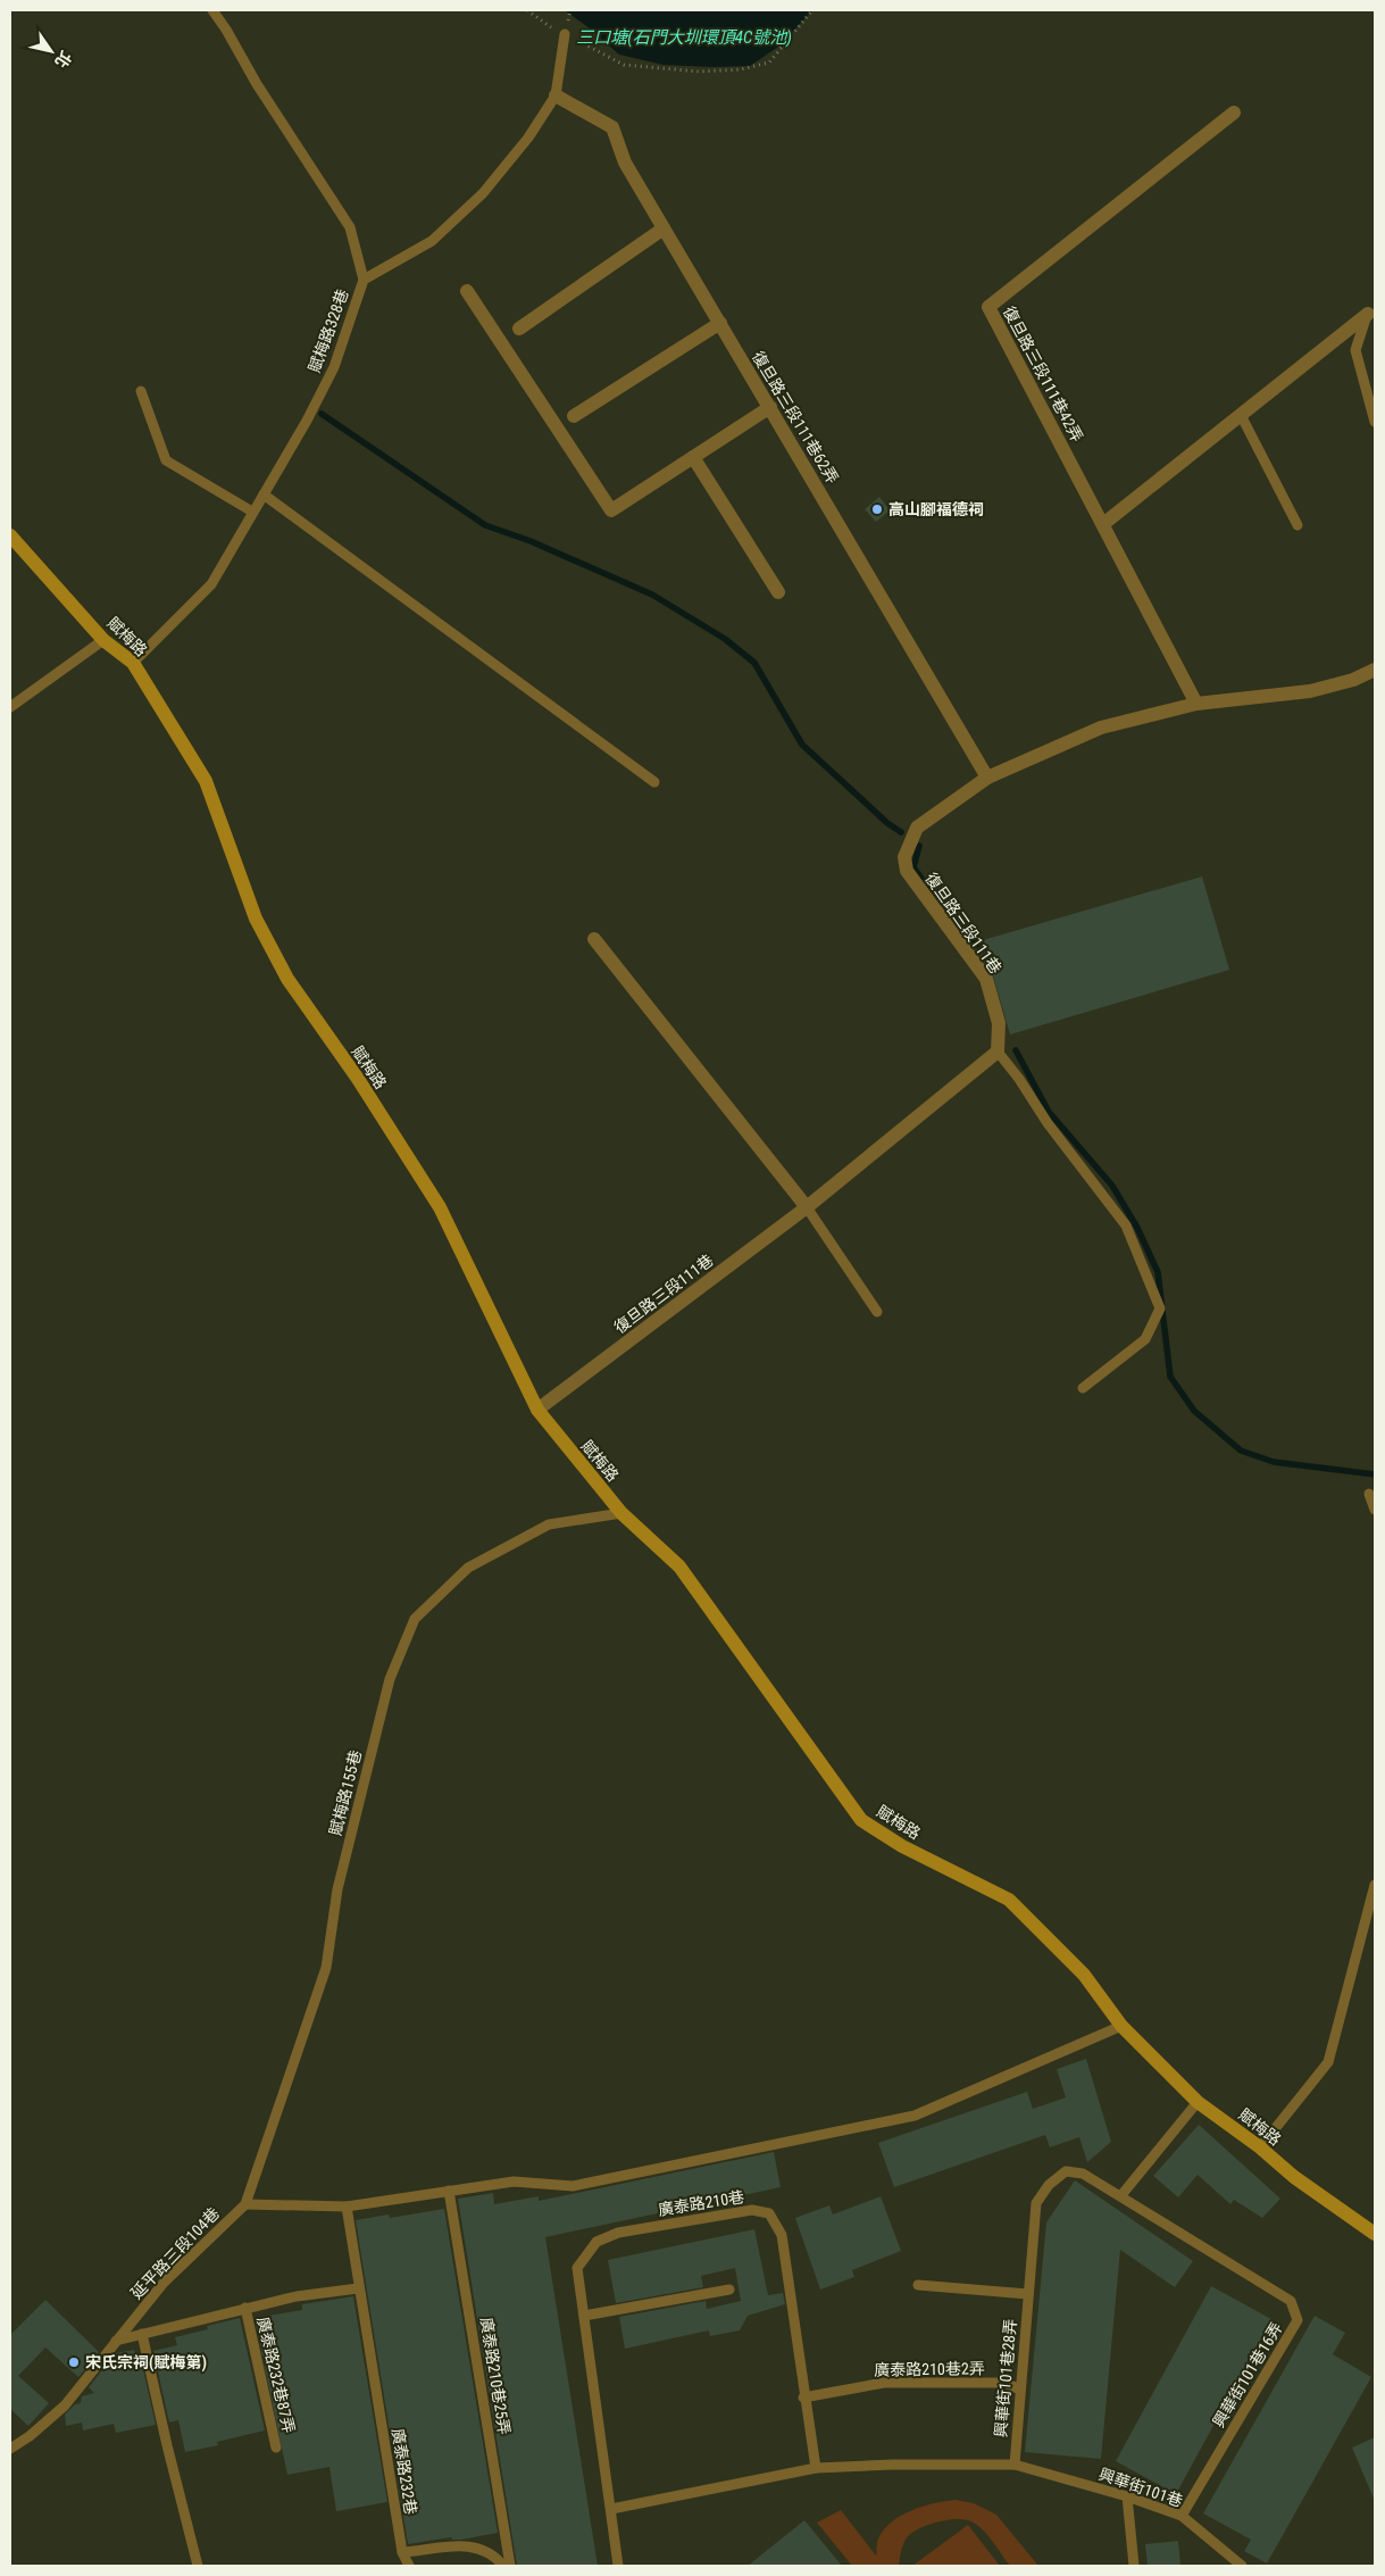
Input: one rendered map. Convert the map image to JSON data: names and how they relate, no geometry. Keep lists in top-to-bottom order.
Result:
{
  "streets": {
    "street": [
      "復旦路三段111巷42弄",
      "復旦路三段111巷62弄",
      "賦梅路",
      "復旦路三段111巷"
    ],
    "lane": [
      "賦梅路328巷",
      "賦梅路155巷",
      "廣泰路210巷",
      "延平路三段104巷",
      "廣泰路210巷2弄",
      "廣泰路232巷87弄",
      "興華街101巷16弄",
      "廣泰路210巷25弄",
      "興華街101巷28弄",
      "廣泰路232巷",
      "興華街101巷"
    ]
  },
  "crossings": [
    ["賦梅路328巷", "復旦路三段111巷62弄"],
    ["賦梅路328巷", "賦梅路"],
    ["復旦路三段111巷42弄", "復旦路三段111巷"],
    ["復旦路三段111巷62弄", "復旦路三段111巷"],
    ["賦梅路", "復旦路三段111巷"],
    ["賦梅路", "賦梅路155巷"],
    ["賦梅路155巷", "延平路三段104巷"],
    ["廣泰路210巷", "廣泰路210巷2弄"],
    ["廣泰路210巷", "興華街101巷"],
    ["廣泰路210巷2弄", "興華街101巷28弄"],
    ["興華街101巷16弄", "興華街101巷28弄"],
    ["興華街101巷16弄", "興華街101巷"],
    ["興華街101巷28弄", "興華街101巷"]
  ],
  "water": ["三口塘(石門大圳環頂4C號池)"],
  "places": ["高山腳福德祠", "宋氏宗祠(賦梅第)"],
  "north": "bottom right"
}
